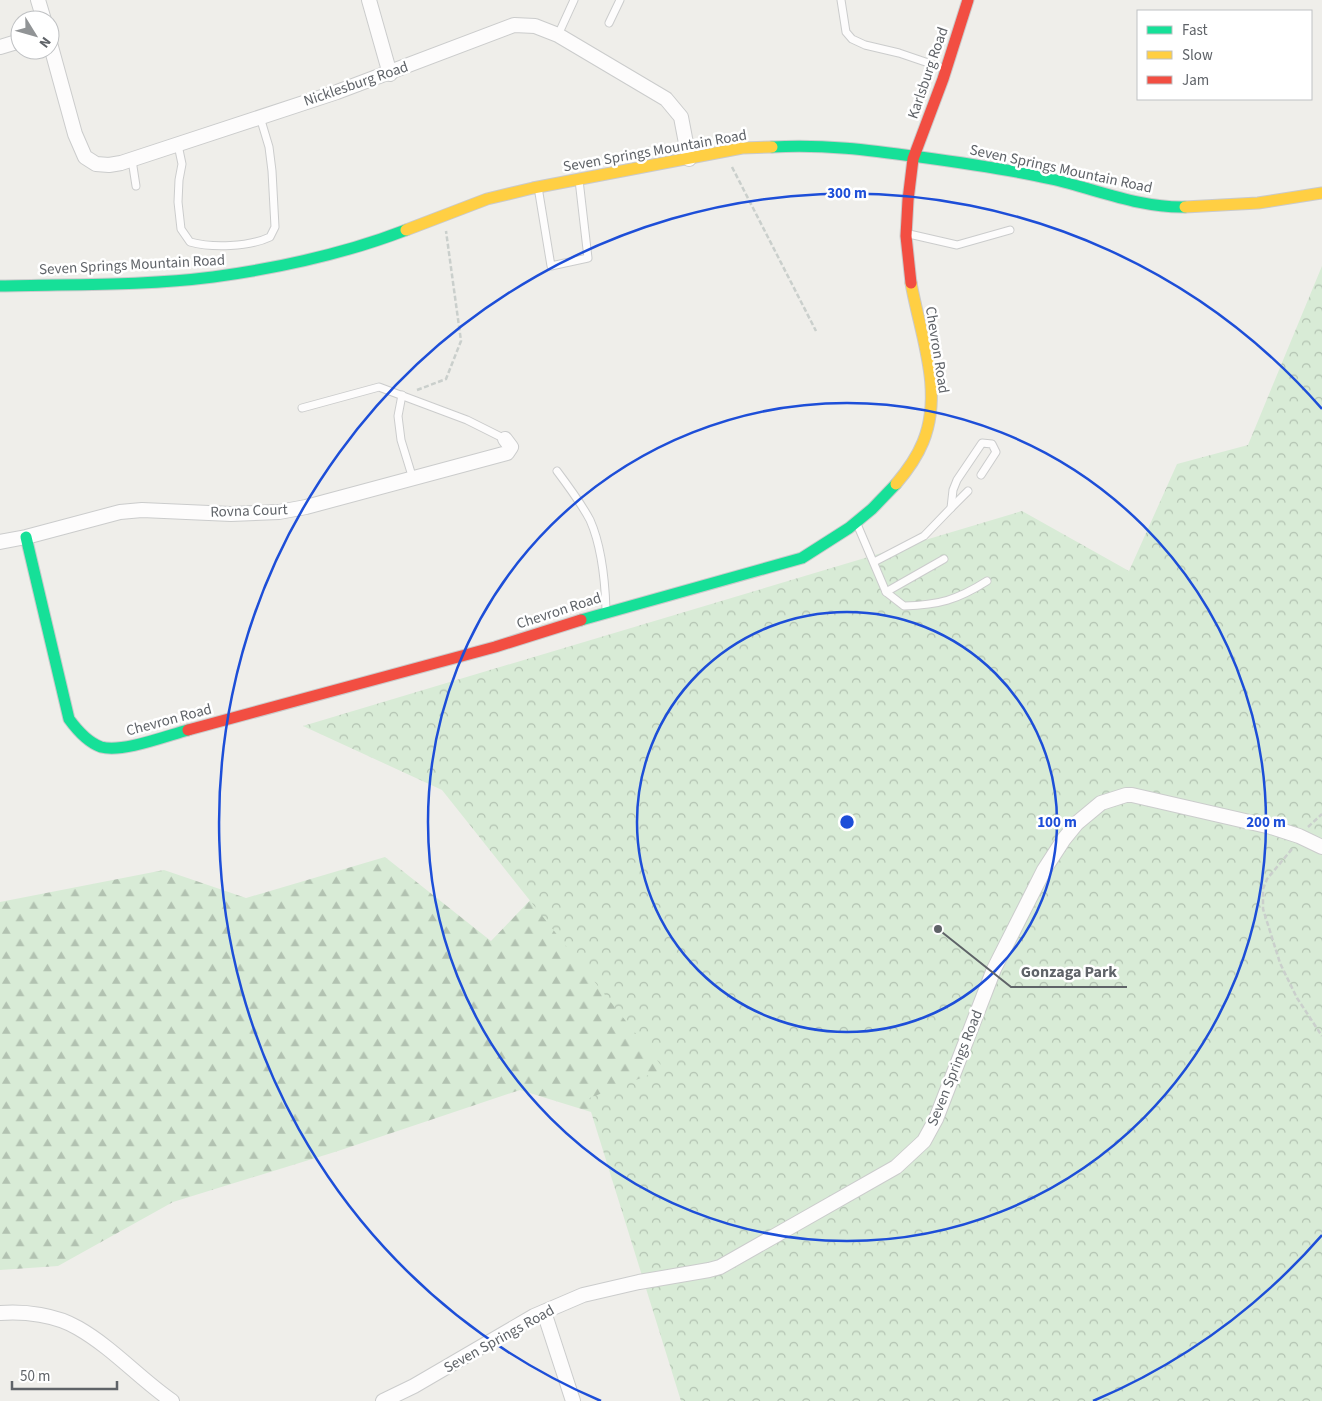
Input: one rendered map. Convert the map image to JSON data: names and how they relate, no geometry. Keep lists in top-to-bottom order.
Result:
{
  "streets": {
    "street": [
      "Karlsburg Road",
      "Nicklesburg Road",
      "Seven Springs Mountain Road",
      "Chevron Road",
      "Rovna Court",
      "Seven Springs Road"
    ]
  },
  "crossings": [
    ["Karlsburg Road", "Seven Springs Mountain Road"],
    ["Karlsburg Road", "Chevron Road"],
    ["Nicklesburg Road", "Seven Springs Mountain Road"],
    ["Seven Springs Mountain Road", "Chevron Road"],
    ["Chevron Road", "Rovna Court"]
  ],
  "places": ["Gonzaga Park"],
  "legend": ["Fast", "Slow", "Jam"],
  "scale_bar": "50 m",
  "north": "bottom right",
  "rings": ["300 m", "100 m", "200 m"]
}
